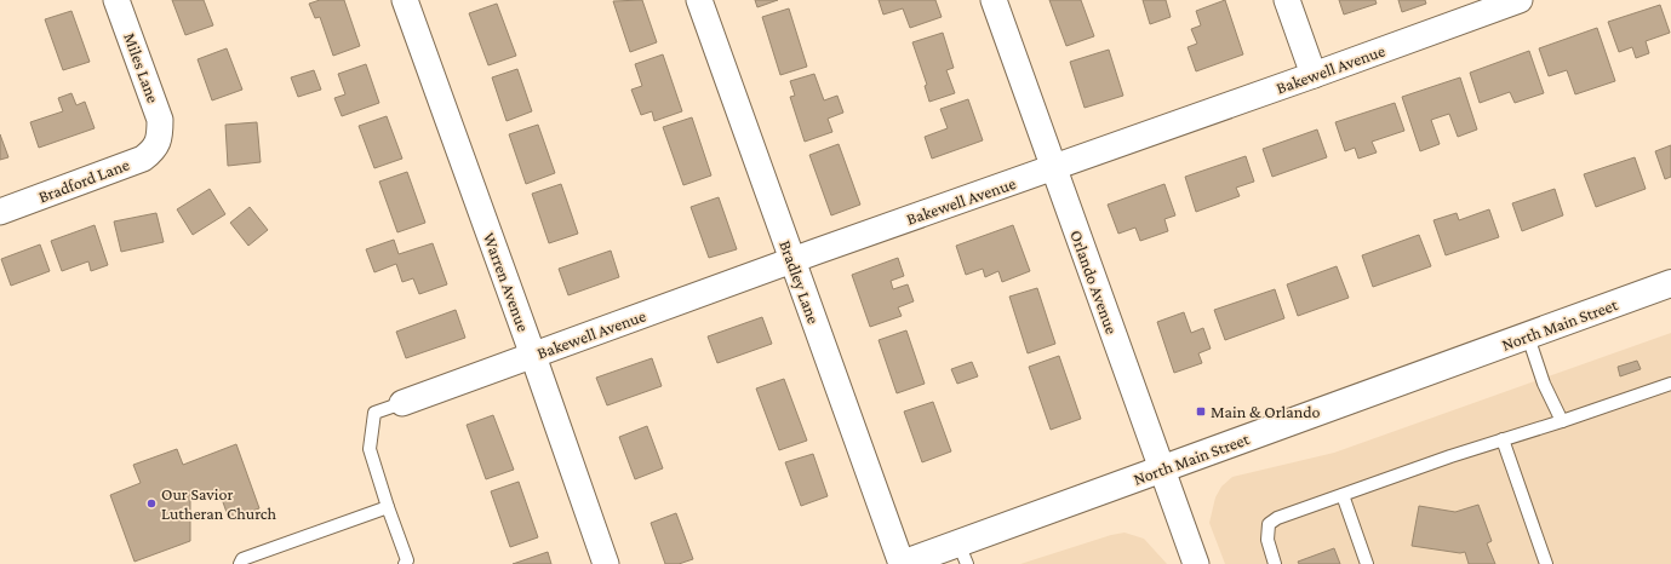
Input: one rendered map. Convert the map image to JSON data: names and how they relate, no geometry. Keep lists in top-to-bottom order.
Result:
{
  "streets": {
    "main road": ["North Main Street"],
    "street": [
      "Miles Lane",
      "Bakewell Avenue",
      "Bradford Lane",
      "Warren Avenue",
      "Bradley Lane",
      "Orlando Avenue"
    ]
  },
  "crossings": [
    ["Miles Lane", "Bradford Lane"],
    ["Bakewell Avenue", "Warren Avenue"],
    ["Bakewell Avenue", "Bradley Lane"],
    ["Bakewell Avenue", "Orlando Avenue"],
    ["Bradley Lane", "North Main Street"],
    ["Orlando Avenue", "North Main Street"]
  ],
  "places": {
    "transit": ["Main & Orlando"],
    "other": ["Our Savior Lutheran Church"]
  }
}
